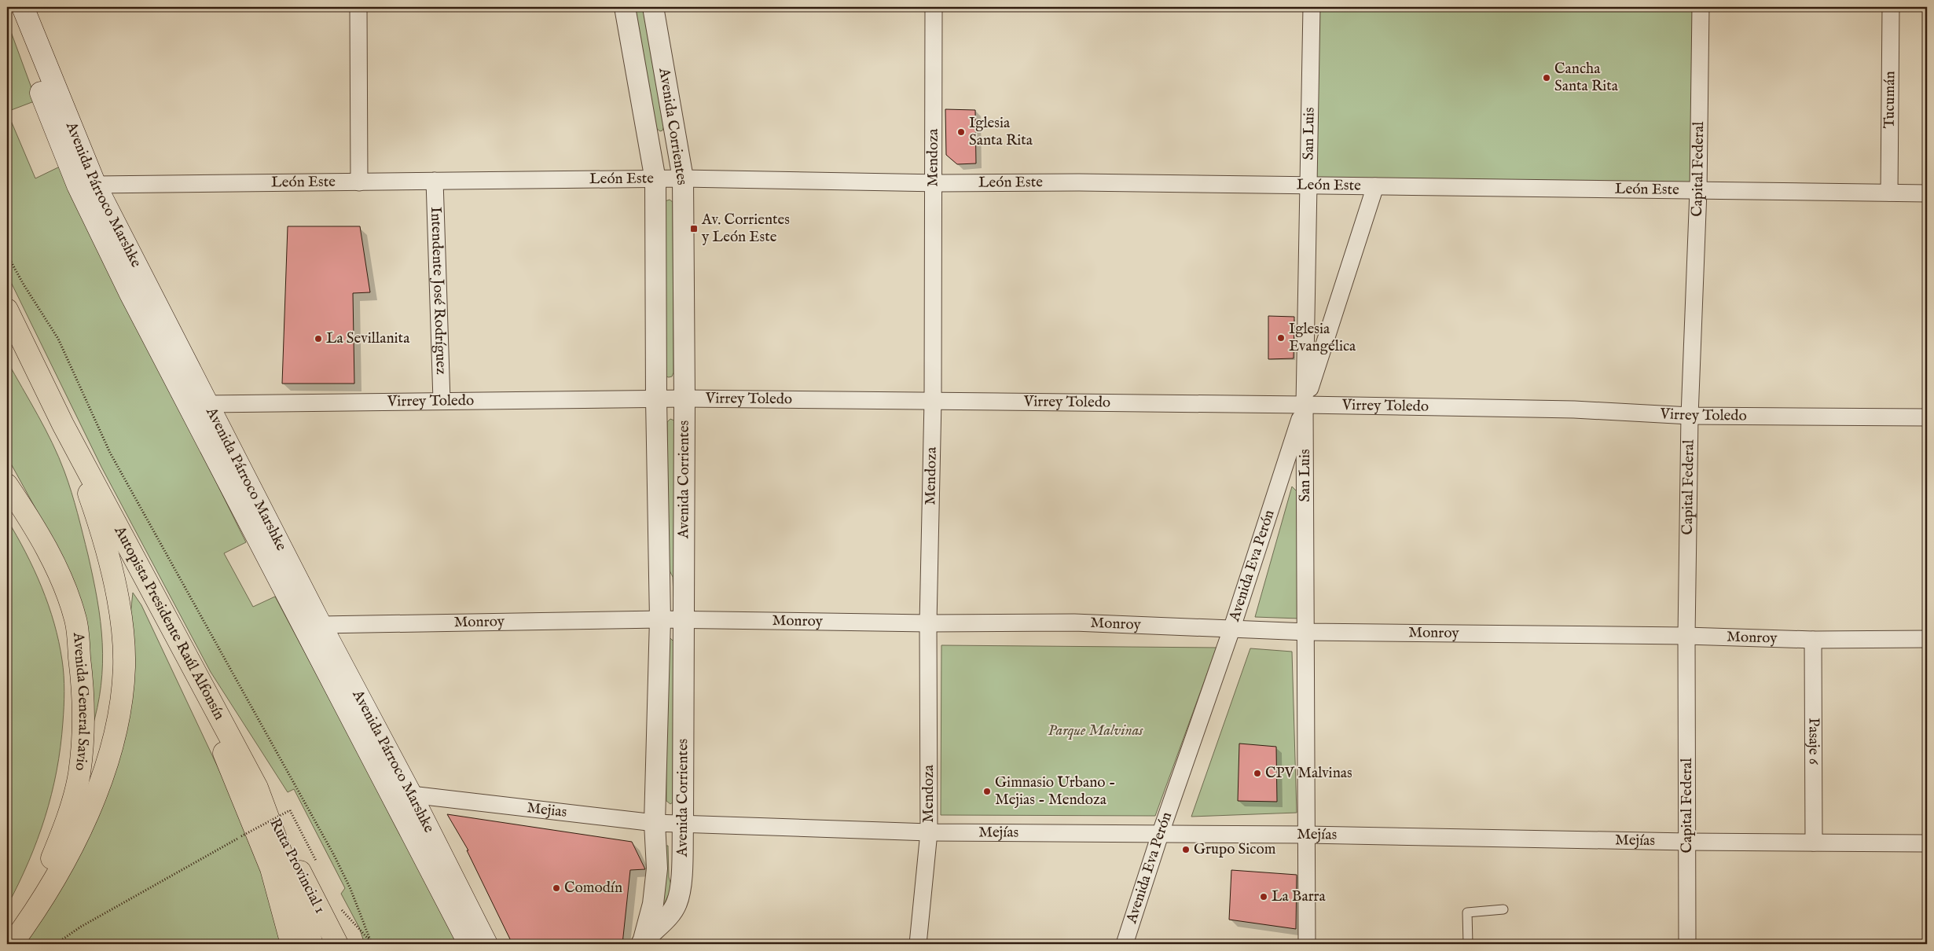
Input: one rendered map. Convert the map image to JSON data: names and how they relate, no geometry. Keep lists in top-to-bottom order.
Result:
{
  "streets": {
    "highway": ["Autopista Presidente Raúl Alfonsín", "Avenida General Savio", "Ruta Provincial 1"],
    "main road": ["Avenida Párroco Marshke"],
    "street": [
      "Tucumán",
      "Avenida Corrientes",
      "San Luis",
      "Mendoza",
      "Capital Federal",
      "León Este",
      "Intendente José Rodríguez",
      "Virrey Toledo",
      "Avenida Eva Perón",
      "Monroy",
      "Pasaje 6",
      "Mejias",
      "Mejías"
    ]
  },
  "crossings": [
    ["Tucumán", "León Este"],
    ["Avenida Corrientes", "León Este"],
    ["Avenida Corrientes", "Virrey Toledo"],
    ["Avenida Corrientes", "Monroy"],
    ["Avenida Corrientes", "Mejias"],
    ["Avenida Corrientes", "Mejías"],
    ["San Luis", "León Este"],
    ["San Luis", "Virrey Toledo"],
    ["San Luis", "Avenida Eva Perón"],
    ["San Luis", "Monroy"],
    ["San Luis", "Mejías"],
    ["Mendoza", "León Este"],
    ["Mendoza", "Virrey Toledo"],
    ["Mendoza", "Monroy"],
    ["Mendoza", "Mejías"],
    ["Capital Federal", "León Este"],
    ["Capital Federal", "Virrey Toledo"],
    ["Capital Federal", "Monroy"],
    ["Capital Federal", "Mejías"],
    ["León Este", "Avenida Párroco Marshke"],
    ["León Este", "Intendente José Rodríguez"],
    ["León Este", "Avenida Eva Perón"],
    ["Avenida Párroco Marshke", "Virrey Toledo"],
    ["Avenida Párroco Marshke", "Monroy"],
    ["Avenida Párroco Marshke", "Mejias"],
    ["Intendente José Rodríguez", "Virrey Toledo"],
    ["Virrey Toledo", "Avenida Eva Perón"],
    ["Avenida Eva Perón", "Monroy"],
    ["Avenida Eva Perón", "Mejías"],
    ["Monroy", "Pasaje 6"],
    ["Autopista Presidente Raúl Alfonsín", "Ruta Provincial 1"],
    ["Pasaje 6", "Mejías"],
    ["Mejias", "Mejías"]
  ],
  "parks": ["Parque Malvinas"],
  "places": {
    "other": [
      "Cancha Santa Rita",
      "Iglesia Santa Rita",
      "Iglesia Evangélica",
      "La Sevillanita",
      "CPV Malvinas",
      "Gimnasio Urbano - Mejias - Mendoza",
      "Grupo Sicom",
      "Comodín",
      "La Barra"
    ],
    "transit": ["Av. Corrientes y León Este"]
  }
}
